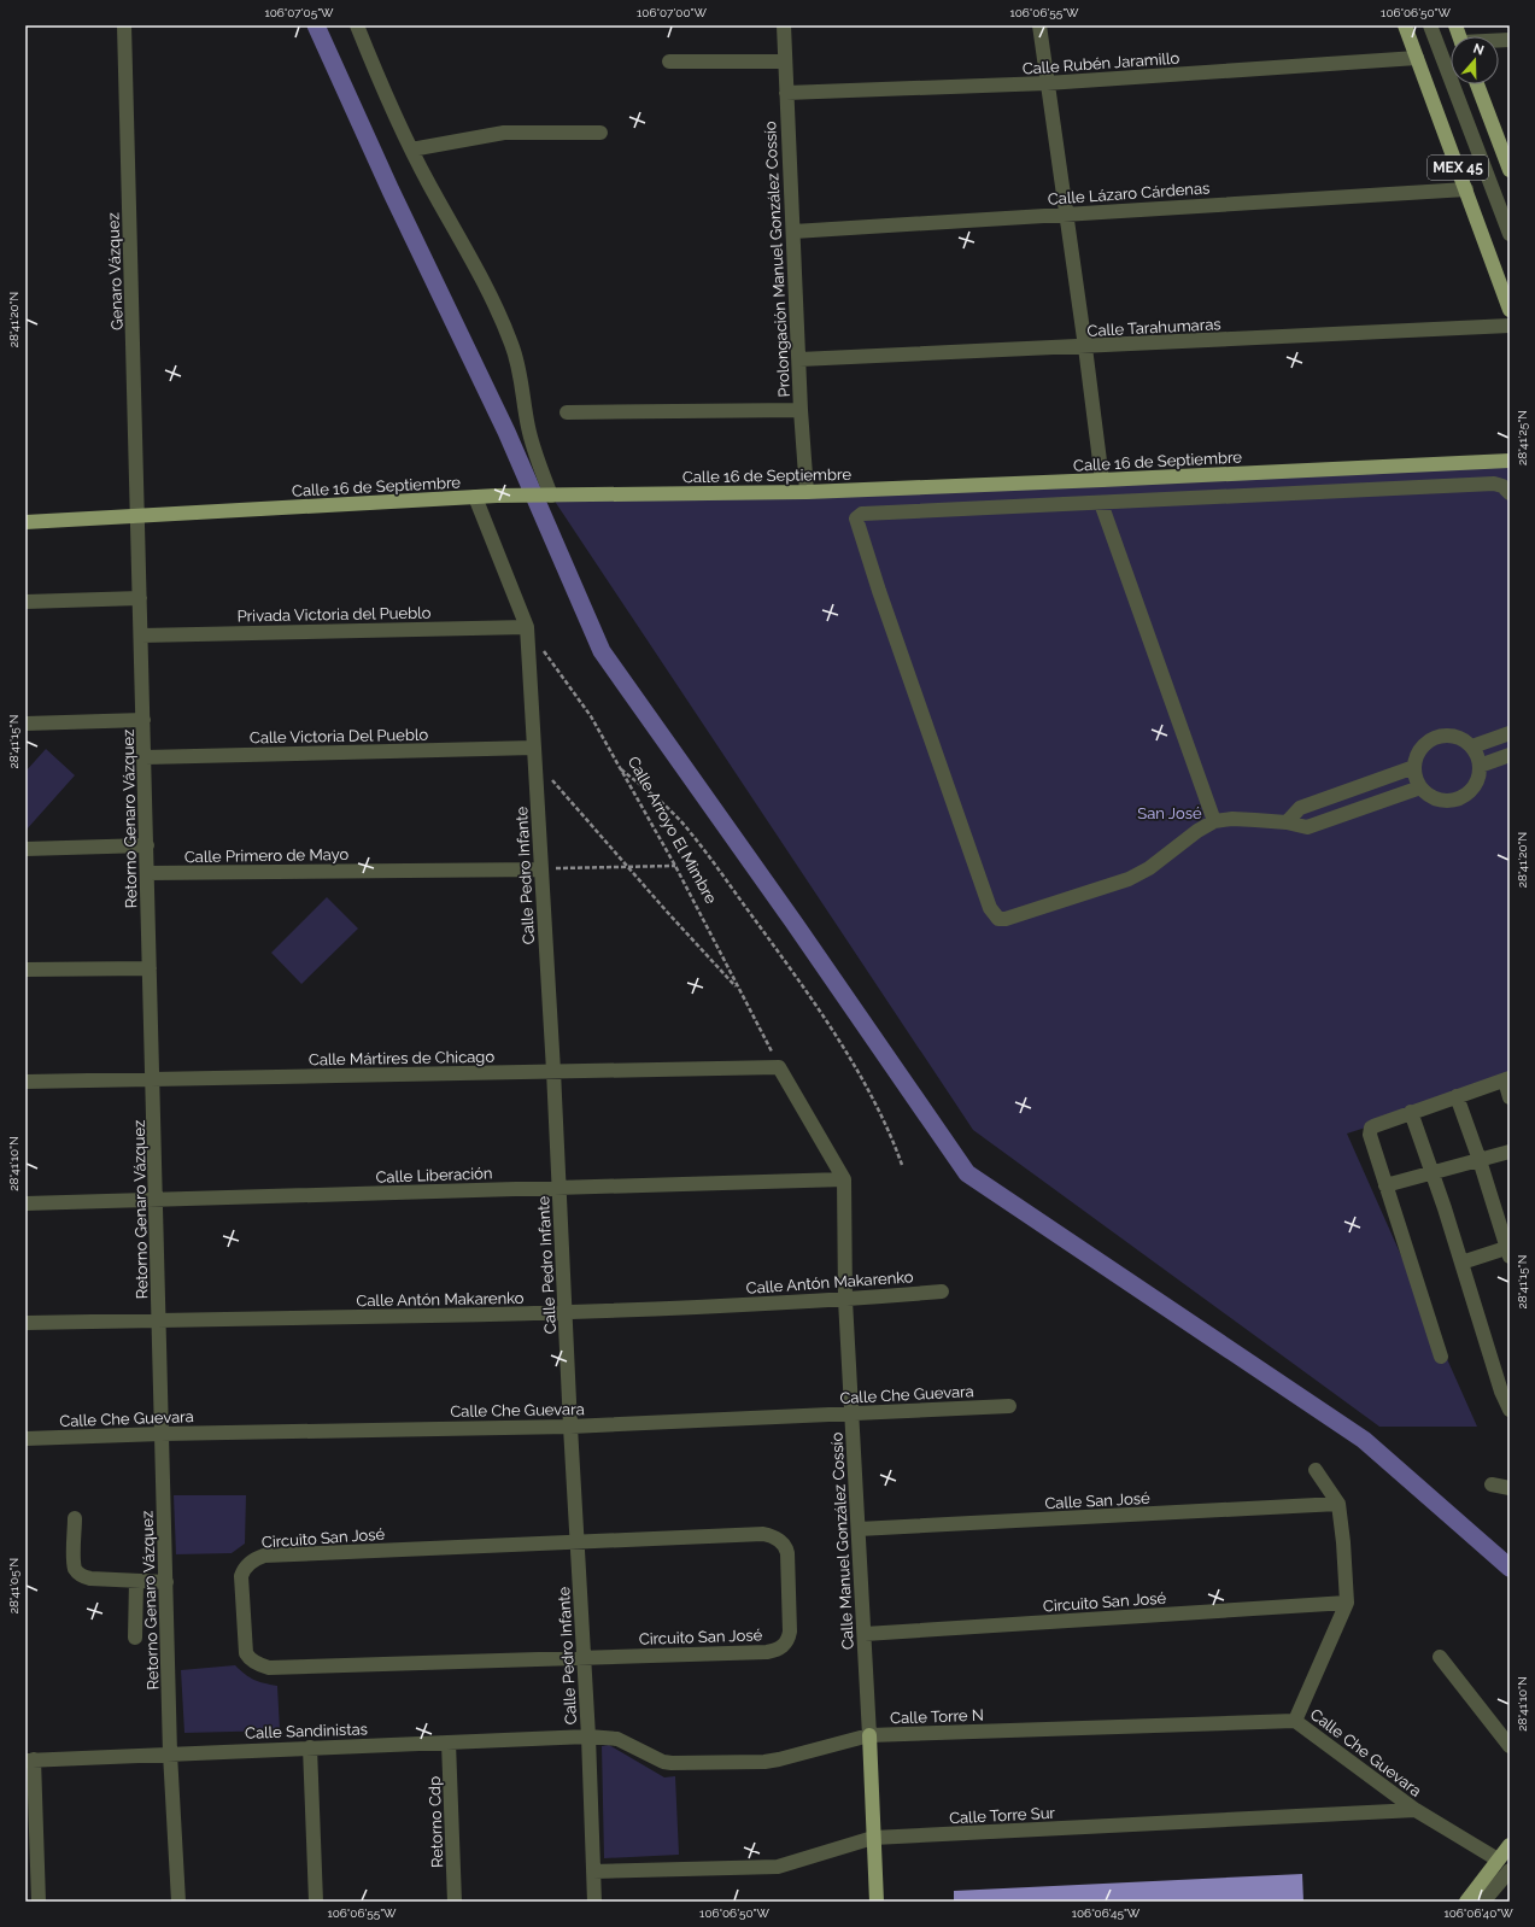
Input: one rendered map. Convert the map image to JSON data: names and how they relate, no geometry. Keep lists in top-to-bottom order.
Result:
{
  "streets": {
    "main road": ["MEX 45", "Calle 16 de Septiembre", "Calle Manuel González Cossío"],
    "street": [
      "Calle Rubén Jaramillo",
      "Calle Lázaro Cárdenas",
      "Prolongación Manuel González Cossío",
      "Genaro Vázquez",
      "Calle Tarahumaras",
      "Privada Victoria del Pueblo",
      "Calle Victoria Del Pueblo",
      "Retorno Genaro Vázquez",
      "Calle Primero de Mayo",
      "Calle Pedro Infante",
      "Calle Mártires de Chicago",
      "Calle Liberación",
      "Calle Antón Makarenko",
      "Calle Che Guevara",
      "Calle San José",
      "Circuito San José",
      "Calle Torre N",
      "Calle Sandinistas",
      "Calle Torre Sur",
      "Retorno Cdp"
    ],
    "path": ["Calle Arroyo El Mimbre"]
  },
  "crossings": [
    ["Calle Rubén Jaramillo", "MEX 45"],
    ["Calle Rubén Jaramillo", "Prolongación Manuel González Cossío"],
    ["MEX 45", "Calle Lázaro Cárdenas"],
    ["Calle Lázaro Cárdenas", "Prolongación Manuel González Cossío"],
    ["Prolongación Manuel González Cossío", "Calle Tarahumaras"],
    ["Prolongación Manuel González Cossío", "Calle 16 de Septiembre"],
    ["Genaro Vázquez", "Calle 16 de Septiembre"],
    ["Genaro Vázquez", "Retorno Genaro Vázquez"],
    ["Calle 16 de Septiembre", "Retorno Genaro Vázquez"],
    ["Privada Victoria del Pueblo", "Retorno Genaro Vázquez"],
    ["Privada Victoria del Pueblo", "Calle Pedro Infante"],
    ["Calle Victoria Del Pueblo", "Retorno Genaro Vázquez"],
    ["Calle Victoria Del Pueblo", "Calle Pedro Infante"],
    ["Retorno Genaro Vázquez", "Calle Primero de Mayo"],
    ["Retorno Genaro Vázquez", "Calle Mártires de Chicago"],
    ["Retorno Genaro Vázquez", "Calle Liberación"],
    ["Retorno Genaro Vázquez", "Calle Antón Makarenko"],
    ["Retorno Genaro Vázquez", "Calle Che Guevara"],
    ["Retorno Genaro Vázquez", "Calle Sandinistas"],
    ["Calle Arroyo El Mimbre", "Calle Mártires de Chicago"],
    ["Calle Primero de Mayo", "Calle Pedro Infante"],
    ["Calle Pedro Infante", "Calle Mártires de Chicago"],
    ["Calle Pedro Infante", "Calle Liberación"],
    ["Calle Pedro Infante", "Calle Antón Makarenko"],
    ["Calle Pedro Infante", "Calle Che Guevara"],
    ["Calle Pedro Infante", "Circuito San José"],
    ["Calle Pedro Infante", "Calle Torre N"],
    ["Calle Pedro Infante", "Calle Sandinistas"],
    ["Calle Pedro Infante", "Calle Torre Sur"],
    ["Calle Liberación", "Calle Manuel González Cossío"],
    ["Calle Antón Makarenko", "Calle Manuel González Cossío"],
    ["Calle Che Guevara", "Calle San José"],
    ["Calle Che Guevara", "Circuito San José"],
    ["Calle Che Guevara", "Calle Manuel González Cossío"],
    ["Calle Che Guevara", "Calle Torre N"],
    ["Calle Che Guevara", "Calle Torre Sur"],
    ["Calle San José", "Calle Manuel González Cossío"],
    ["Circuito San José", "Calle Manuel González Cossío"],
    ["Calle Manuel González Cossío", "Calle Torre N"],
    ["Calle Manuel González Cossío", "Calle Torre Sur"],
    ["Calle Torre N", "Calle Sandinistas"],
    ["Calle Sandinistas", "Retorno Cdp"]
  ],
  "parks": ["San José"],
  "north": "top",
  "coordinates": [
    "106°07'05\"W",
    "106°07'00\"W",
    "106°06'55\"W",
    "106°06'50\"W",
    "28°41'20\"N",
    "28°41'25\"N",
    "28°41'15\"N",
    "28°41'10\"N",
    "28°41'05\"N",
    "106°06'45\"W",
    "106°06'40\"W"
  ]
}
